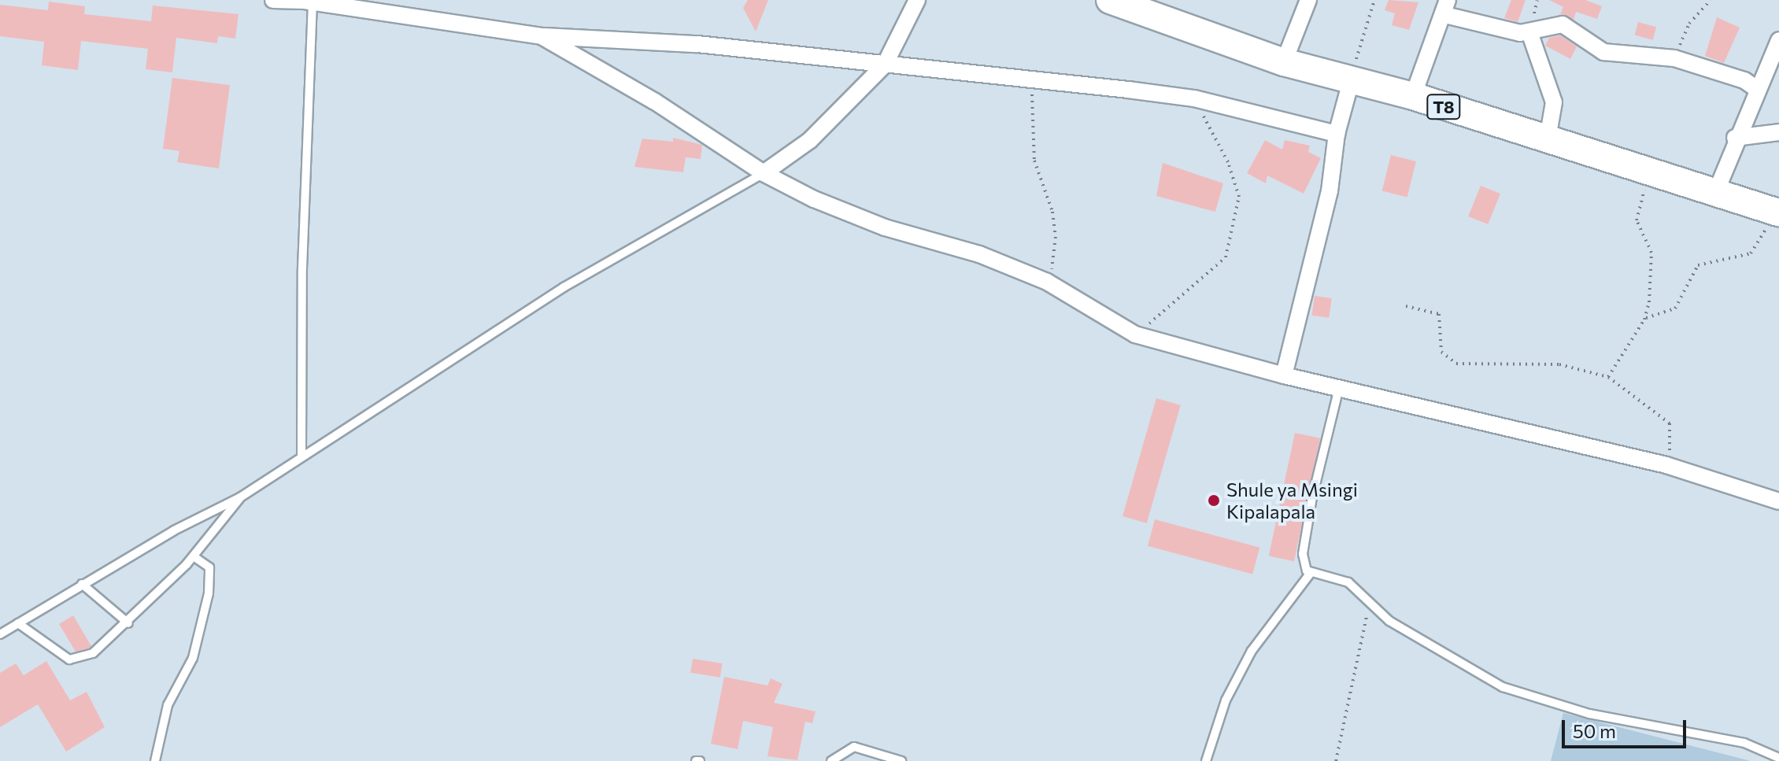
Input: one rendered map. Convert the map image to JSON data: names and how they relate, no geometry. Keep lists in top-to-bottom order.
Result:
{
  "streets": {
    "highway": ["T8"]
  },
  "places": ["Shule ya Msingi Kipalapala"],
  "scale_bar": "50 m"
}
